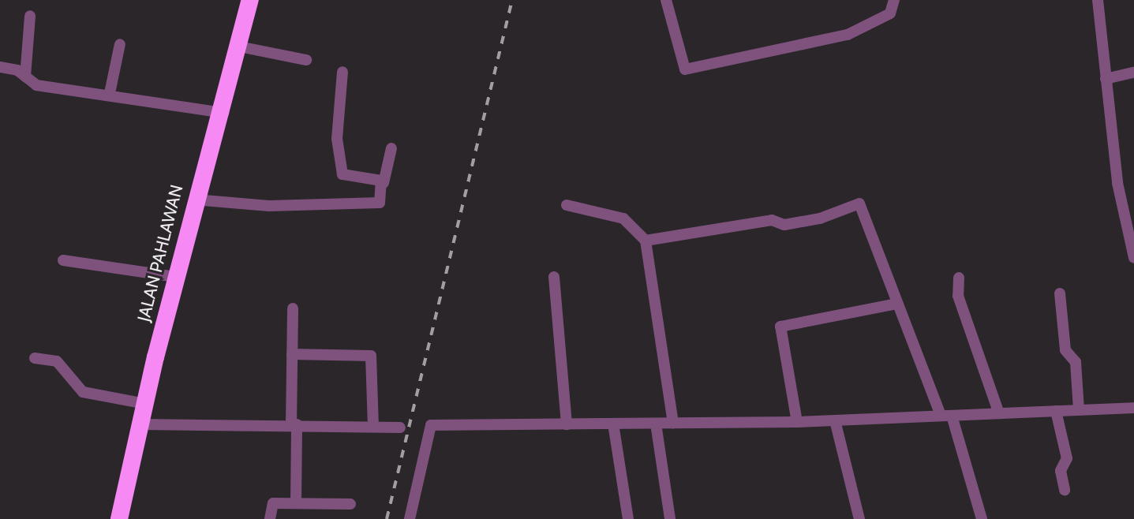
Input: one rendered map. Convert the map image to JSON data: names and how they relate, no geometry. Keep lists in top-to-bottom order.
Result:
{
  "streets": {
    "highway": ["JALAN PAHLAWAN"]
  }
}
